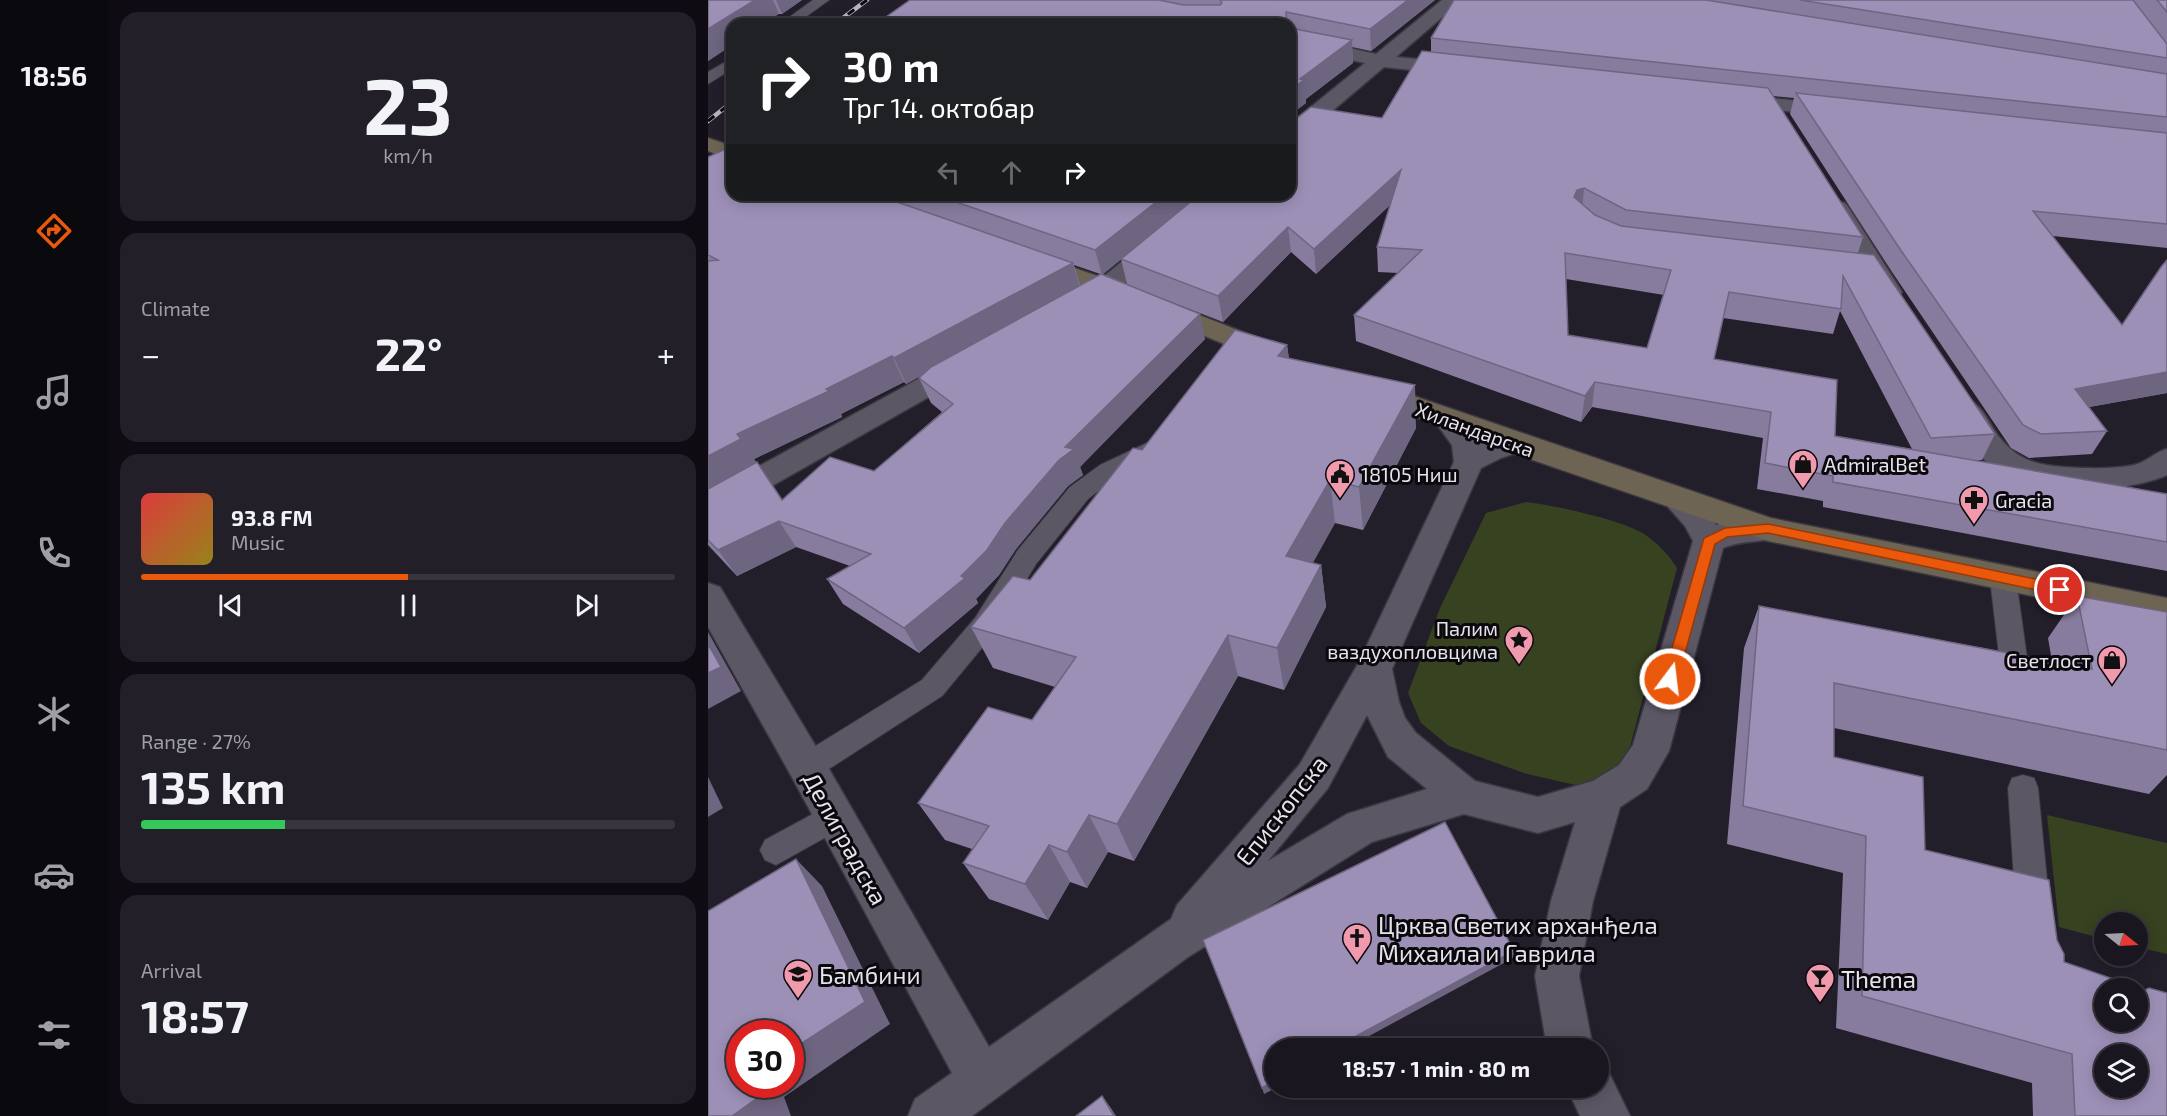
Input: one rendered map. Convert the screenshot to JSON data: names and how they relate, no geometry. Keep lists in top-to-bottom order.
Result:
{
  "streets": {
    "street": ["Хиландарска", "Епископска", "Делиградска"]
  },
  "crossings": [
    ["Епископска", "Делиградска"]
  ],
  "places": {
    "shop": ["AdmiralBet", "Светлост"],
    "public building": ["18105 Ниш"],
    "pharmacy": ["Gracia"],
    "place": ["Палим ваздухопловцима"],
    "church": ["Црква Светих арханђела Михаила и Гаврила"],
    "school or university": ["Бамбини"],
    "bar": ["Thema"]
  },
  "north": "right",
  "page": {
    "tabs": "18:56",
    "tile": [
      ["23", "km/h"],
      "Climate",
      ["Range · 27%", "135 km"],
      ["Arrival", "18:57"]
    ],
    "turn": ["30 m", "Трг 14. октобар"],
    "heat": ["−", "22°", "+"],
    "song": ["93.8 FM", "Music"],
    "limit": "30",
    "trip": "18:57 · 1 min · 80 m"
  }
}
